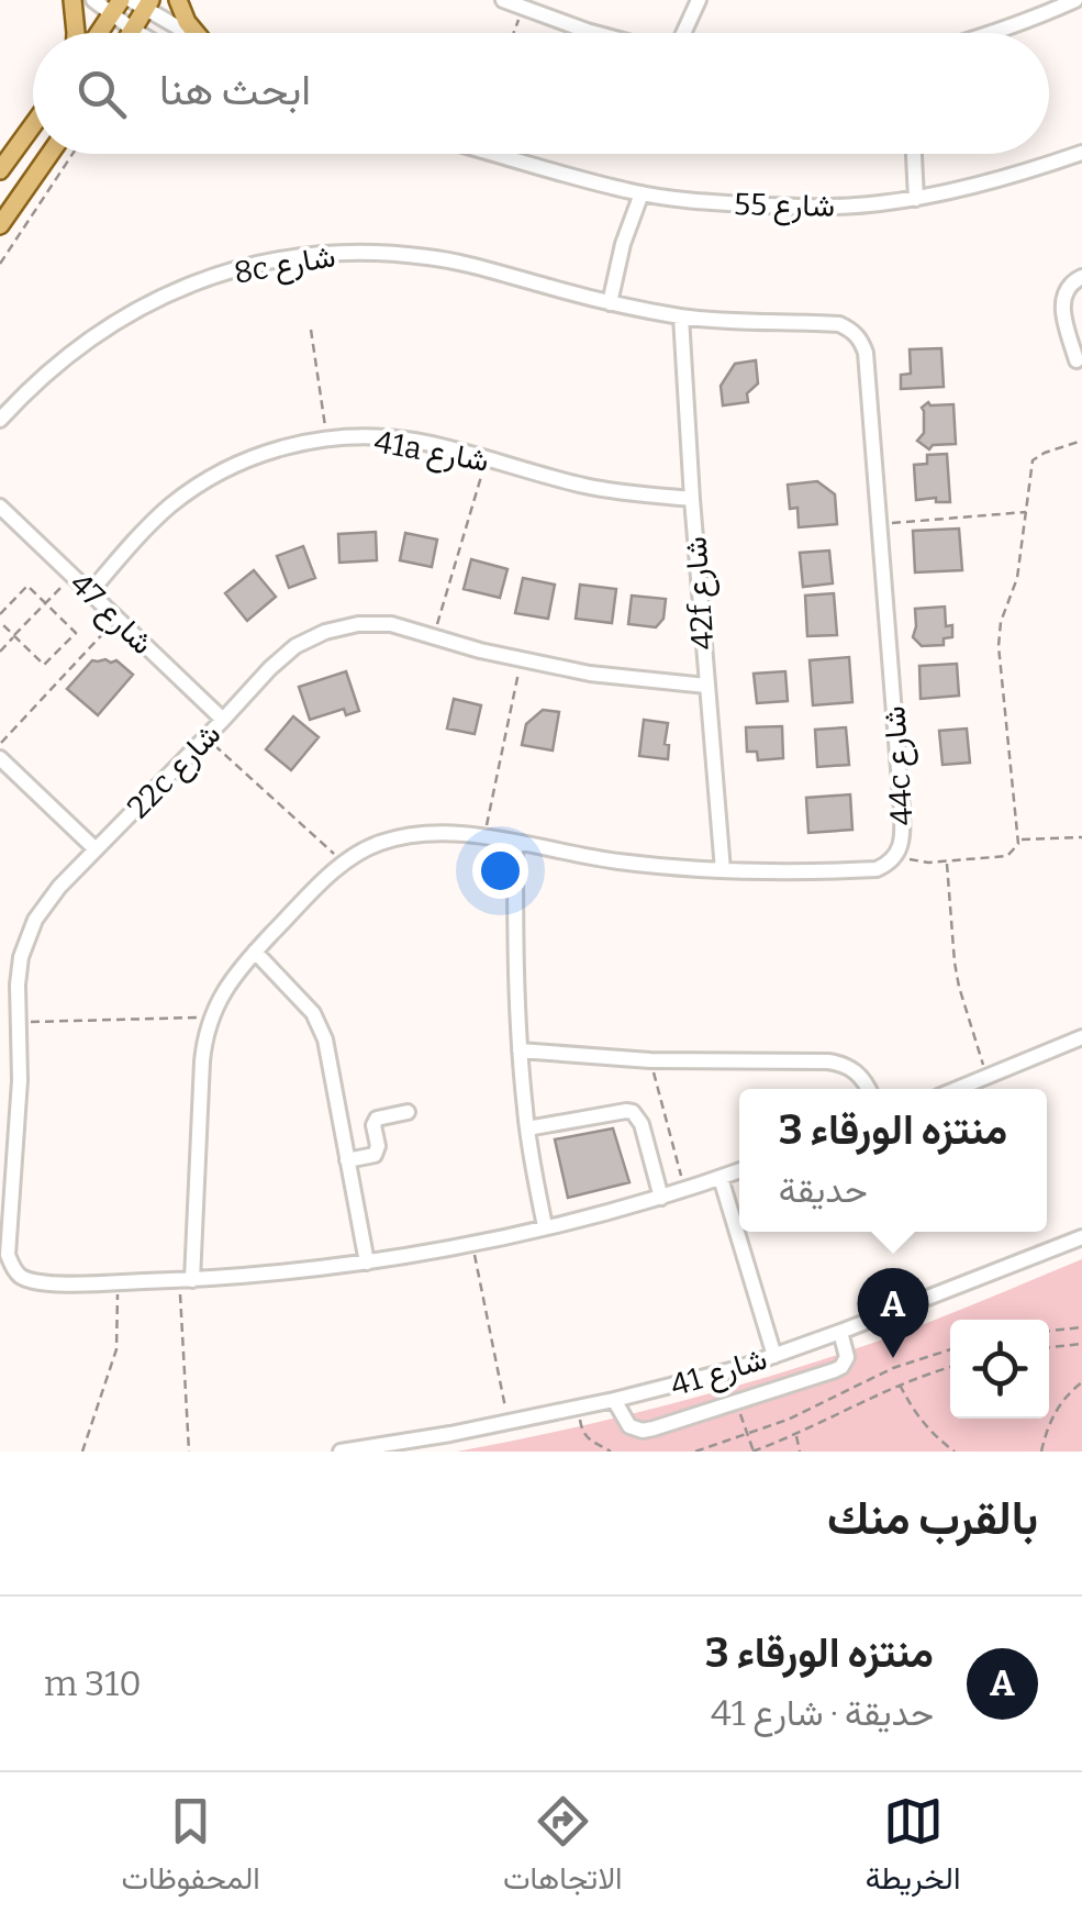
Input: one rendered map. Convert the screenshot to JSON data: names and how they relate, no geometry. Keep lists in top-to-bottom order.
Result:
{
  "streets": {
    "street": [
      "شارع 55",
      "8c شارع",
      "41a شارع",
      "42f شارع",
      "شارع 47",
      "44c شارع",
      "22c شارع",
      "شارع 41"
    ]
  },
  "crossings": [
    ["8c شارع", "42f شارع"],
    ["8c شارع", "44c شارع"],
    ["41a شارع", "42f شارع"],
    ["41a شارع", "شارع 47"],
    ["42f شارع", "44c شارع"],
    ["42f شارع", "22c شارع"],
    ["شارع 47", "22c شارع"]
  ],
  "page": {
    "search": "ابحث هنا",
    "popup": ["منتزه الورقاء 3", "حديقة"],
    "pins": "A",
    "heading": "بالقرب منك",
    "list": [
      {
        "mark": "A",
        "name": "منتزه الورقاء 3",
        "note": "حديقة · شارع 41",
        "value": "310 m"
      }
    ],
    "nav": ["الخريطة", "الاتجاهات", "المحفوظات"]
  }
}
